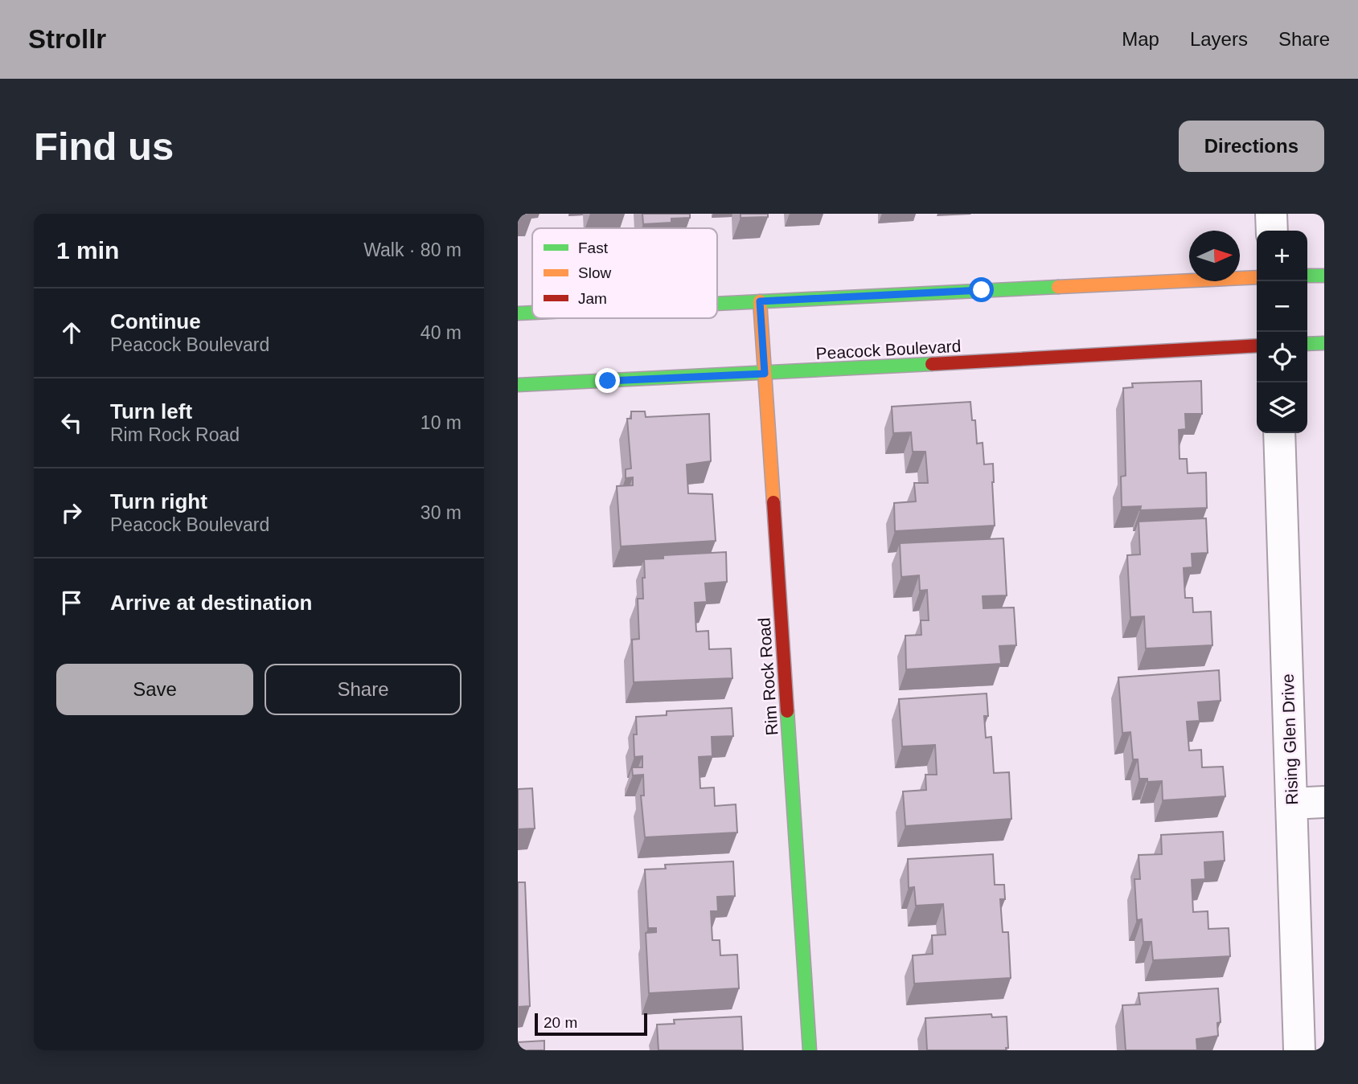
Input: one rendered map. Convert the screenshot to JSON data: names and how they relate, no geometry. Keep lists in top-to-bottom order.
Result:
{
  "streets": {
    "street": ["Peacock Boulevard", "Rim Rock Road", "Rising Glen Drive"]
  },
  "crossings": [
    ["Peacock Boulevard", "Rim Rock Road"]
  ],
  "legend": ["Fast", "Slow", "Jam"],
  "scale_bar": "20 m",
  "north": "right",
  "page": {
    "header": "Strollr",
    "nav": ["Map", "Layers", "Share"],
    "buttons": [
      "Directions",
      ["Save", "Share"]
    ],
    "title": "Find us",
    "heading": ["1 min", "Walk · 80 m"],
    "map_buttons": ["+", "−"],
    "list": [
      ["Continue", "Peacock Boulevard", "40 m"],
      ["Turn left", "Rim Rock Road", "10 m"],
      ["Turn right", "Peacock Boulevard", "30 m"],
      "Arrive at destination"
    ],
    "scale": "20 m"
  }
}
